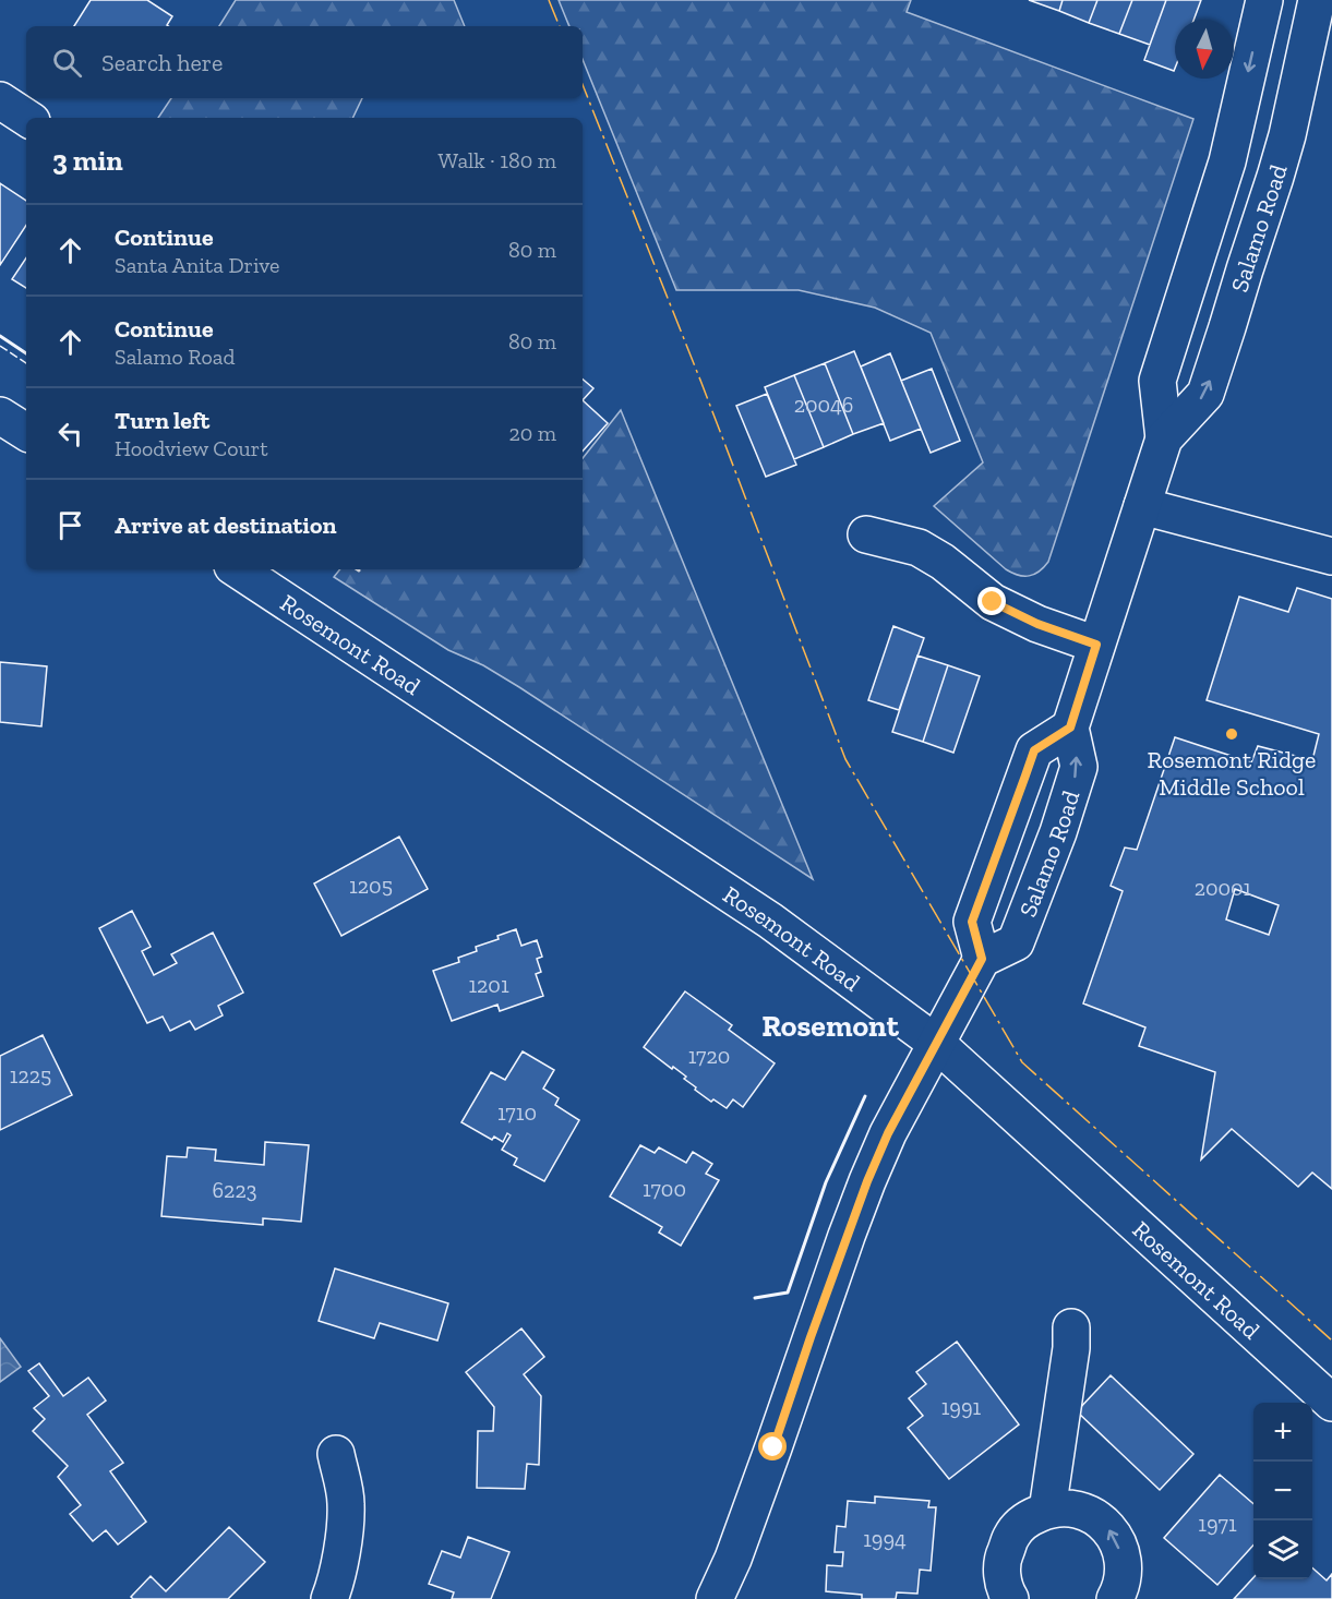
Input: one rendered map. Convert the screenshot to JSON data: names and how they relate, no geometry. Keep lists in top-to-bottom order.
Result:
{
  "streets": {
    "main road": ["Salamo Road", "Rosemont Road"]
  },
  "districts": ["Rosemont"],
  "places": ["Rosemont Ridge Middle School"],
  "house_numbers": [
    "20046",
    "1205",
    "20001",
    "1201",
    "1720",
    "1225",
    "1710",
    "1700",
    "6223",
    "1991",
    "1971",
    "1994"
  ],
  "north": "bottom",
  "page": {
    "search": "Search here",
    "heading": ["3 min", "Walk · 180 m"],
    "list": [
      ["Continue", "Santa Anita Drive", "80 m"],
      ["Continue", "Salamo Road", "80 m"],
      ["Turn left", "Hoodview Court", "20 m"],
      "Arrive at destination"
    ],
    "map_buttons": ["+", "−"]
  }
}
